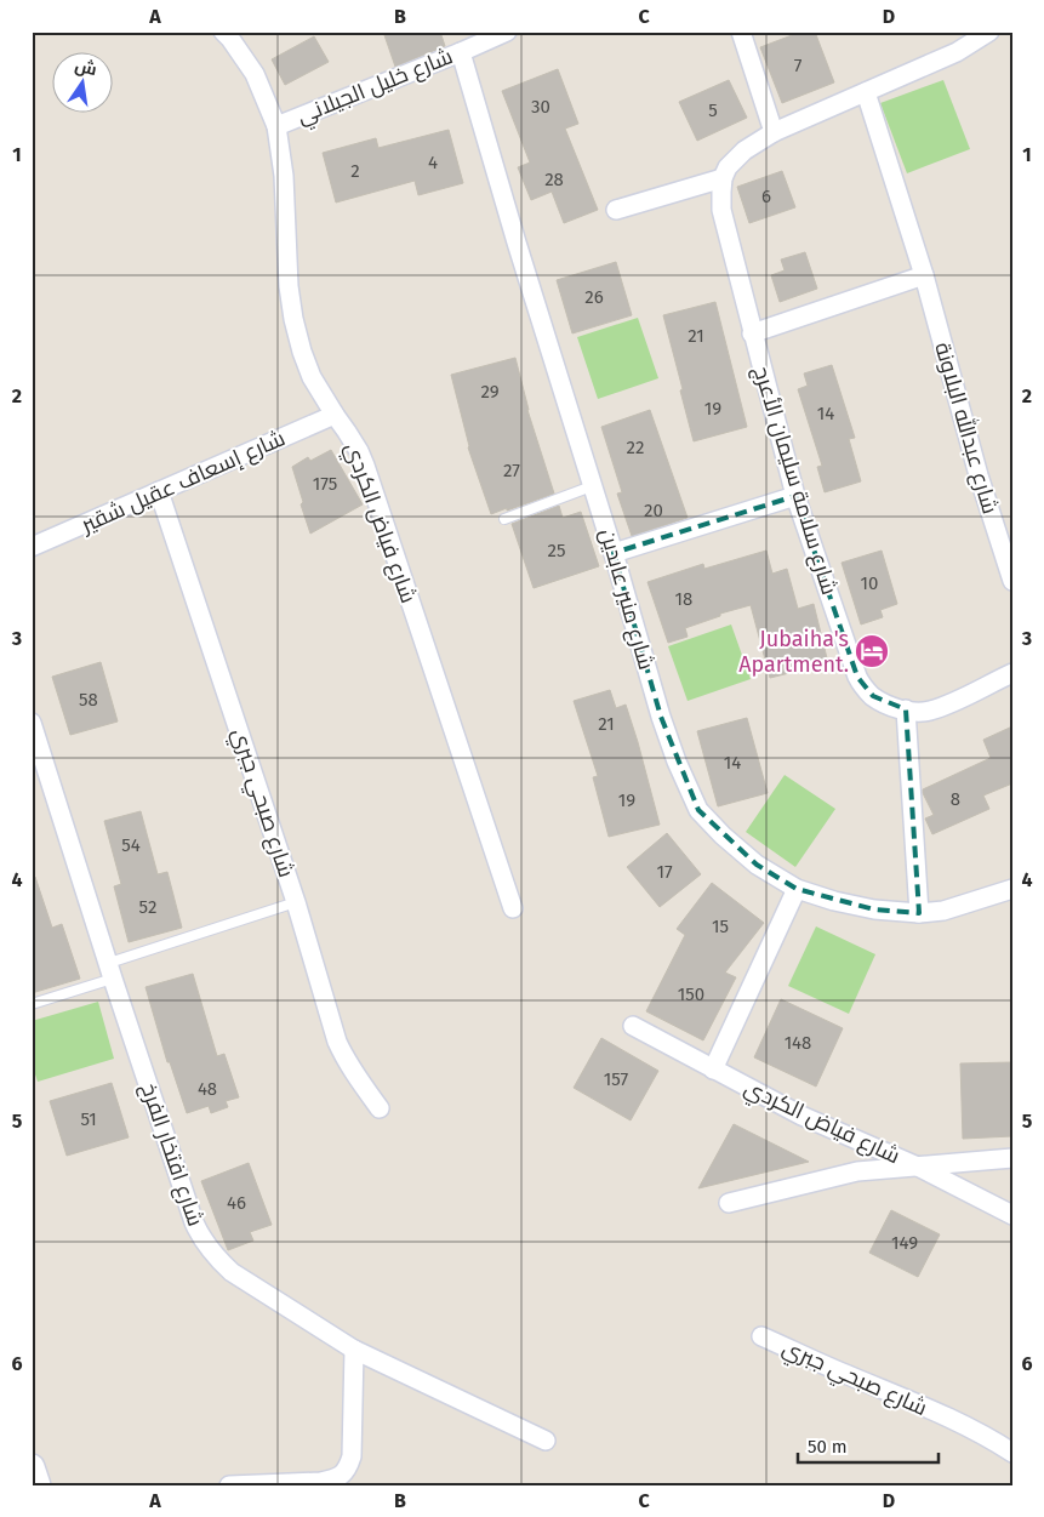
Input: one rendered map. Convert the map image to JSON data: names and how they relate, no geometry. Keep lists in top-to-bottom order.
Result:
{
  "streets": {
    "street": [
      "شارع خليل الجيلاني",
      "شارع عبدالله البلاونة",
      "شارع سلامة سليمان الأعرج",
      "شارع إسعاف عقيل شقير",
      "شارع فياض الكردي",
      "شارع منير عابدين",
      "شارع صبحي جبري",
      "شارع افتخار الفرخ"
    ]
  },
  "crossings": [
    ["شارع خليل الجيلاني", "شارع فياض الكردي"],
    ["شارع خليل الجيلاني", "شارع منير عابدين"],
    ["شارع إسعاف عقيل شقير", "شارع فياض الكردي"],
    ["شارع إسعاف عقيل شقير", "شارع صبحي جبري"]
  ],
  "places": {
    "hotel": ["Jubaiha's Apartment."]
  },
  "house_numbers": [
    "7",
    "30",
    "5",
    "4",
    "2",
    "28",
    "6",
    "26",
    "21",
    "29",
    "19",
    "14",
    "22",
    "27",
    "175",
    "20",
    "25",
    "10",
    "18",
    "58",
    "21",
    "14",
    "8",
    "19",
    "54",
    "17",
    "52",
    "15",
    "150",
    "148",
    "157",
    "48",
    "51",
    "46",
    "149"
  ],
  "scale_bar": "50 m",
  "north": "top",
  "grid": {
    "columns": [
      "A",
      "B",
      "C",
      "D"
    ],
    "rows": [
      "1",
      "2",
      "3",
      "4",
      "5",
      "6"
    ]
  }
}
